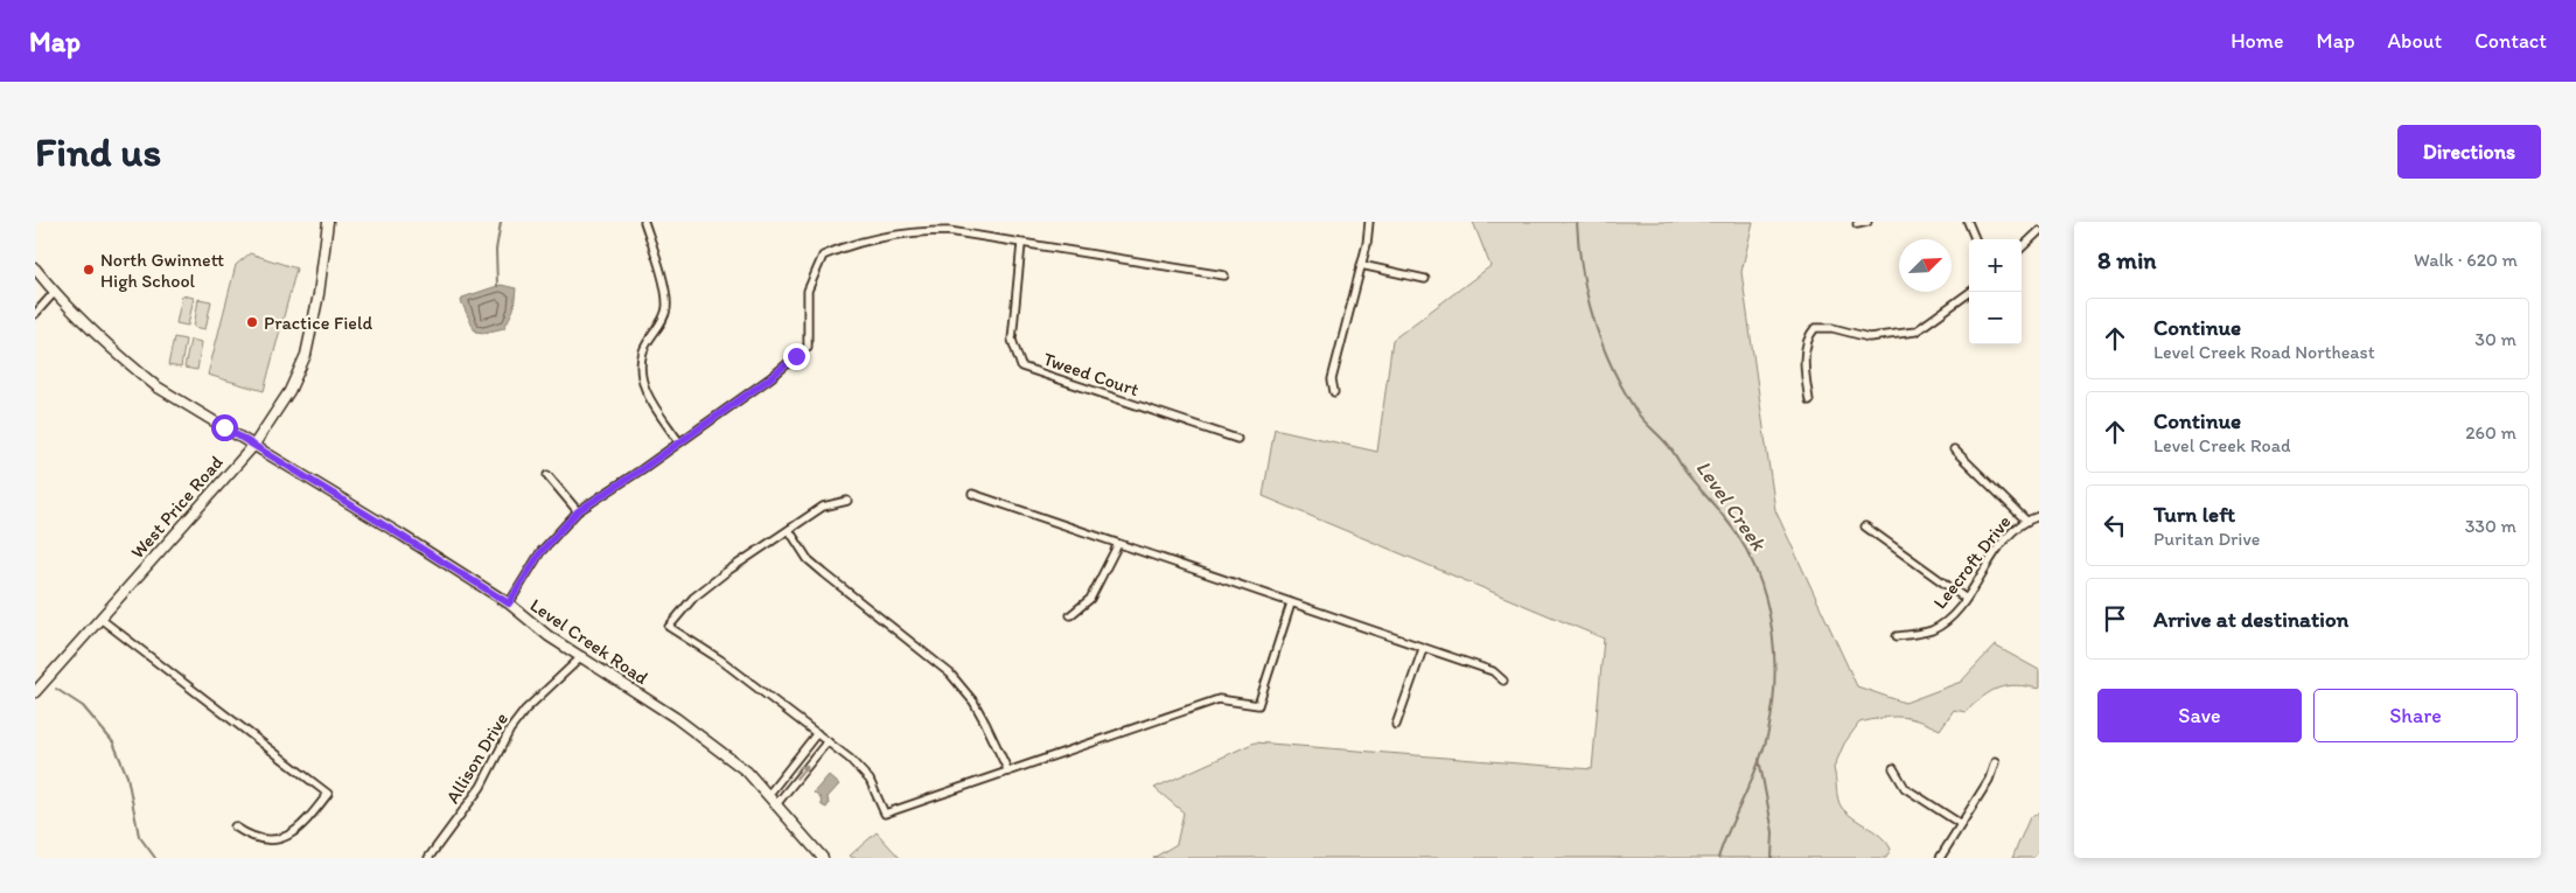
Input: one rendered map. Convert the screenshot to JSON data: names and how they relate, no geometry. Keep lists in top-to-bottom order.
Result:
{
  "streets": {
    "street": [
      "Tweed Court",
      "West Price Road",
      "Leecroft Drive",
      "Level Creek Road",
      "Allison Drive"
    ]
  },
  "crossings": [
    ["West Price Road", "Level Creek Road"],
    ["Level Creek Road", "Allison Drive"]
  ],
  "water": ["Level Creek"],
  "places": ["North Gwinnett High School", "Practice Field"],
  "north": "top right",
  "page": {
    "header": "Map",
    "nav": [
      "Home",
      "Map",
      "About",
      "Contact"
    ],
    "buttons": [
      "Directions",
      ["Save", "Share"]
    ],
    "title": "Find us",
    "heading": ["8 min", "Walk · 620 m"],
    "map_buttons": ["+", "−"],
    "list": [
      ["Continue", "Level Creek Road Northeast", "30 m"],
      ["Continue", "Level Creek Road", "260 m"],
      ["Turn left", "Puritan Drive", "330 m"],
      "Arrive at destination"
    ]
  }
}
